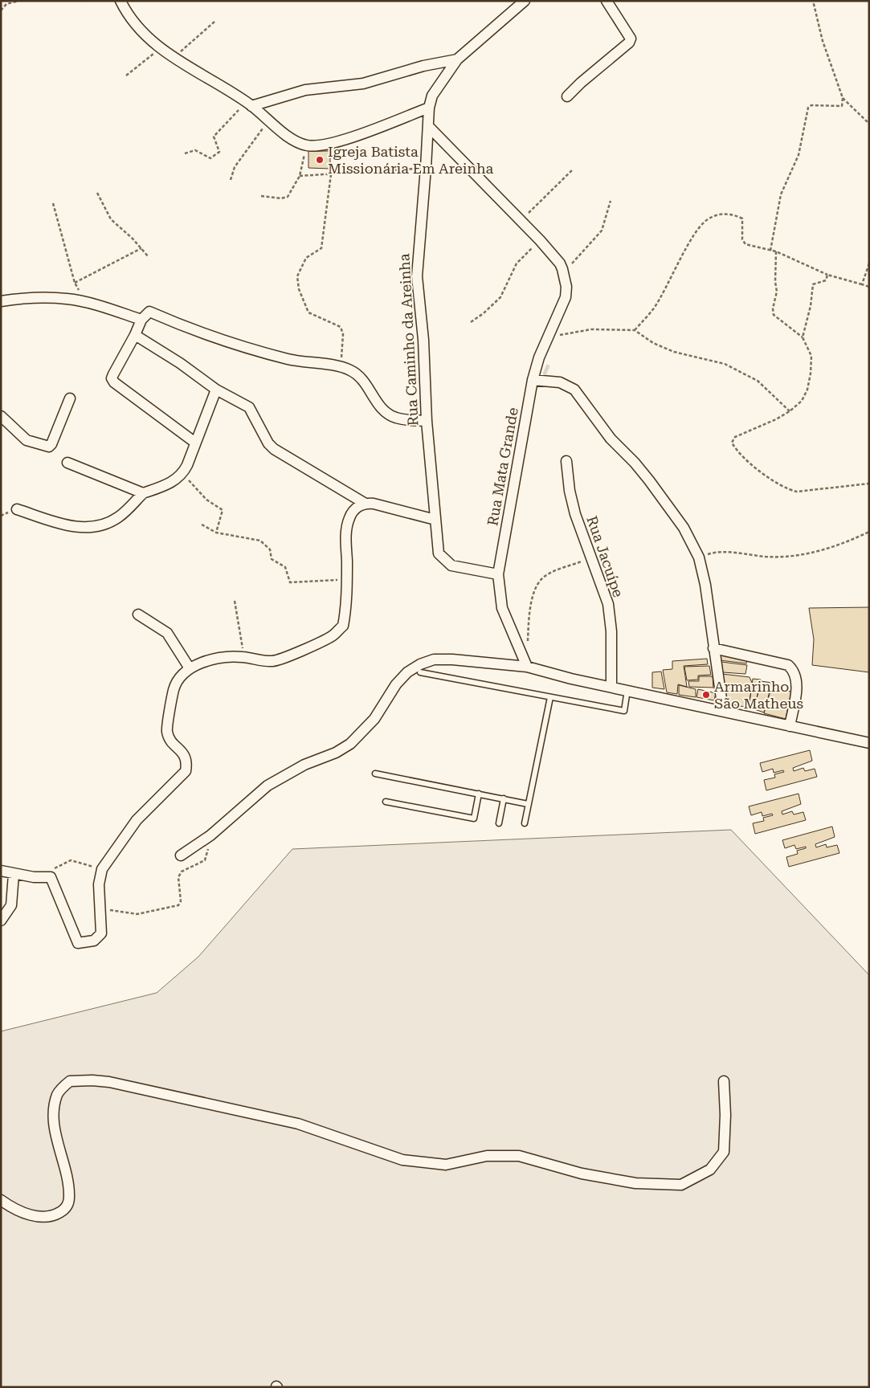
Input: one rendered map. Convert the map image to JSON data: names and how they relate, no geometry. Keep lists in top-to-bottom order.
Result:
{
  "streets": {
    "street": ["Rua Caminho da Areinha", "Rua Mata Grande", "Rua Jacuípe"]
  },
  "crossings": [
    ["Rua Caminho da Areinha", "Rua Mata Grande"]
  ],
  "places": ["Igreja Batista Missionária Em Areinha", "Armarinho São Matheus"]
}
